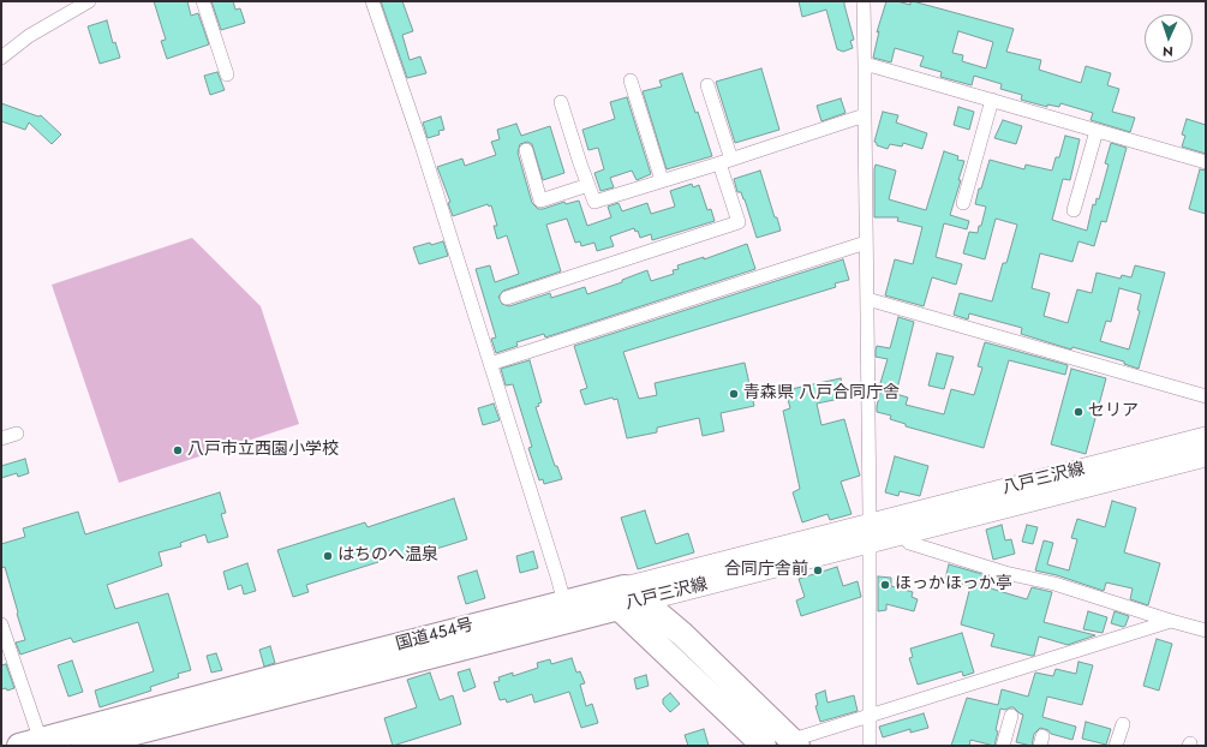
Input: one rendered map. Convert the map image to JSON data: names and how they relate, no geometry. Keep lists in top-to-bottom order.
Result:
{
  "streets": {
    "highway": ["国道454号"],
    "main road": ["八戸三沢線"]
  },
  "crossings": [
    ["八戸三沢線", "国道454号"]
  ],
  "places": [
    "青森県 八戸合同庁舎",
    "セリア",
    "八戸市立西園小学校",
    "はちのへ温泉",
    "合同庁舎前",
    "ほっかほっか亭"
  ],
  "north": "bottom"
}
